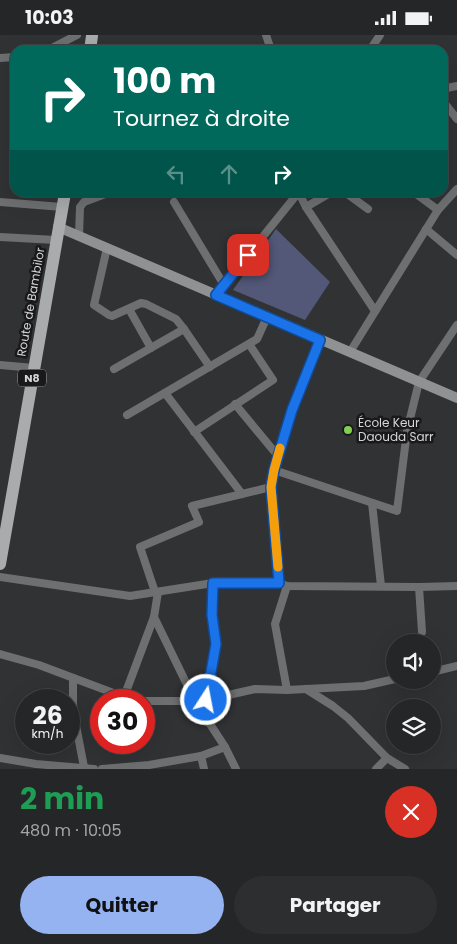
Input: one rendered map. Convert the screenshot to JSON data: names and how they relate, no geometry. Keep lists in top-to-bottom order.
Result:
{
  "streets": {
    "main road": ["Route de Bambilor", "N8"]
  },
  "places": ["École Keur Daouda Sarr"],
  "page": {
    "status": "10:03",
    "turn": ["100 m", "Tournez à droite"],
    "speed": "26 km/h",
    "limit": "30",
    "heading": ["2 min", "480 m · 10:05"],
    "buttons": ["Quitter", "Partager"]
  }
}
